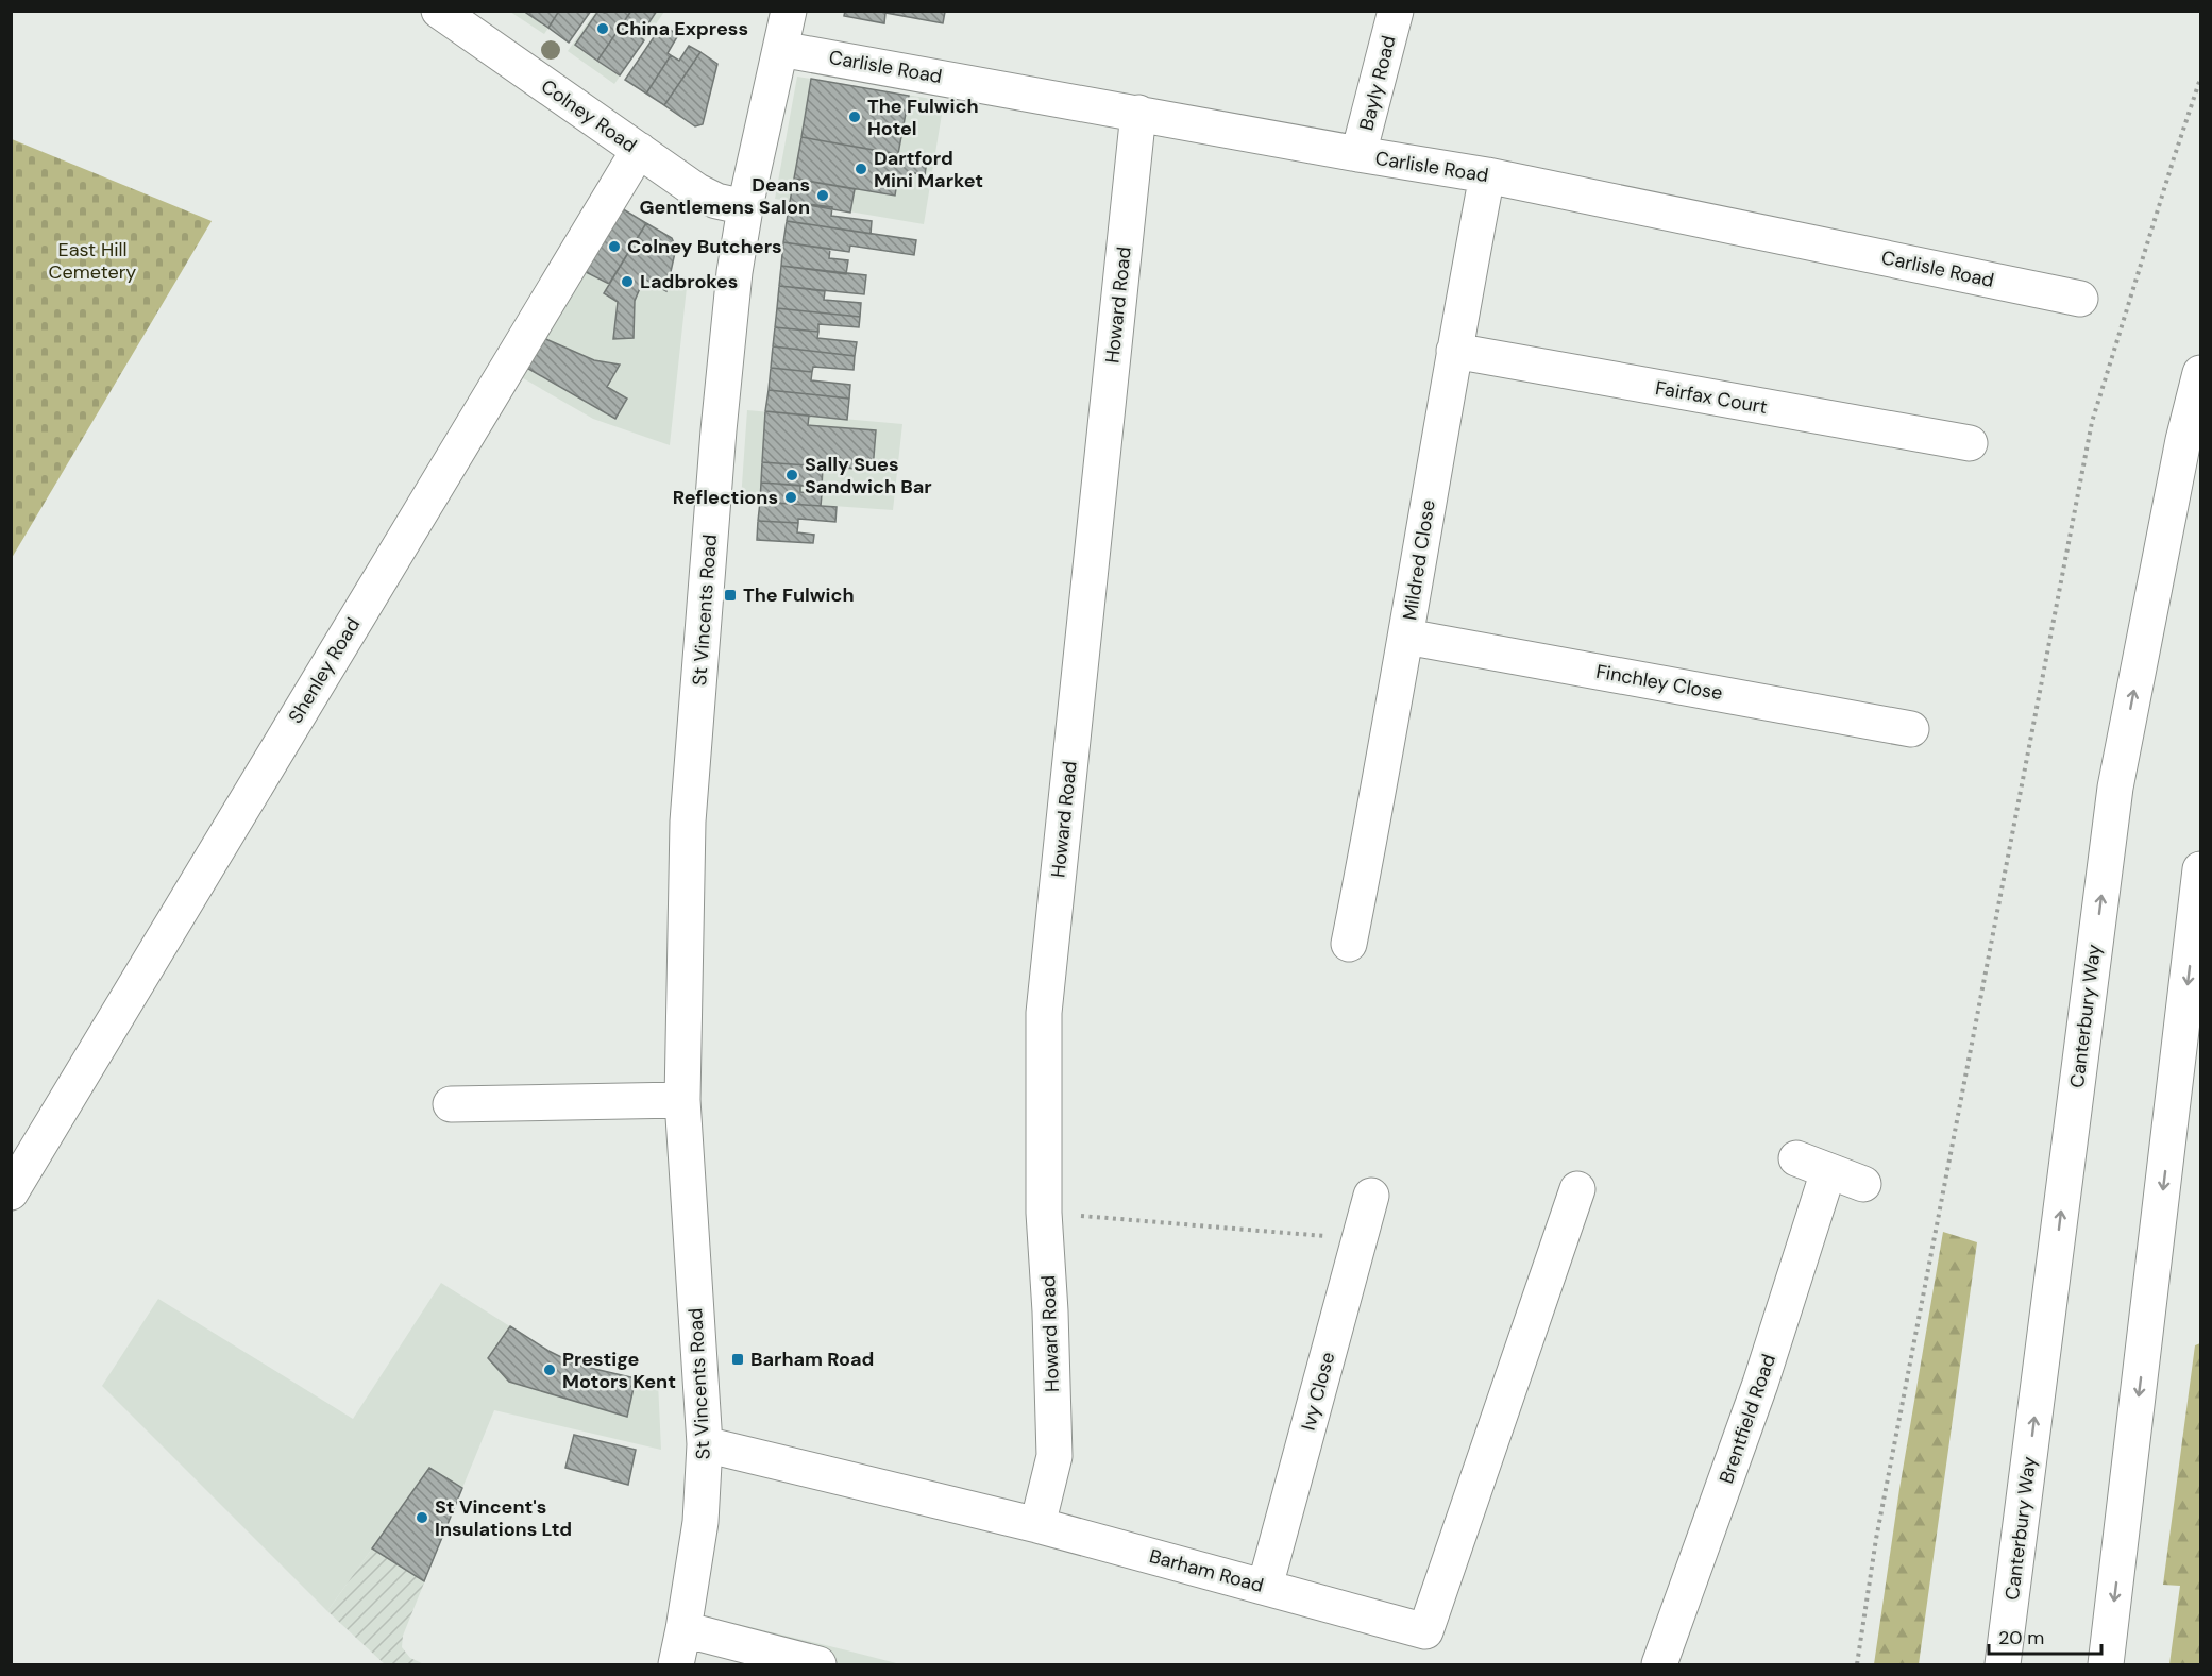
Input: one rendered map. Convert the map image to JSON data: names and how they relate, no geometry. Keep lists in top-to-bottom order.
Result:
{
  "streets": {
    "main road": [
      "Carlisle Road",
      "Bayly Road",
      "Colney Road",
      "Howard Road",
      "Fairfax Court",
      "Mildred Close",
      "St Vincents Road",
      "Shenley Road",
      "Finchley Close",
      "Canterbury Way",
      "Ivy Close",
      "Brentfield Road",
      "Barham Road"
    ]
  },
  "crossings": [
    ["Carlisle Road", "Bayly Road"],
    ["Carlisle Road", "Howard Road"],
    ["Carlisle Road", "Mildred Close"],
    ["Carlisle Road", "St Vincents Road"],
    ["Colney Road", "St Vincents Road"],
    ["Colney Road", "Shenley Road"],
    ["Howard Road", "Barham Road"],
    ["Fairfax Court", "Mildred Close"],
    ["Mildred Close", "Finchley Close"],
    ["St Vincents Road", "Barham Road"],
    ["Ivy Close", "Barham Road"]
  ],
  "parks": ["East Hill Cemetery"],
  "places": {
    "other": [
      "China Express",
      "The Fulwich Hotel",
      "Dartford Mini Market",
      "Deans Gentlemens Salon",
      "Colney Butchers",
      "Ladbrokes",
      "Sally Sues Sandwich Bar",
      "Reflections",
      "Prestige Motors Kent",
      "St Vincent's Insulations Ltd"
    ],
    "transit": ["The Fulwich", "Barham Road"]
  },
  "scale_bar": "20 m"
}
